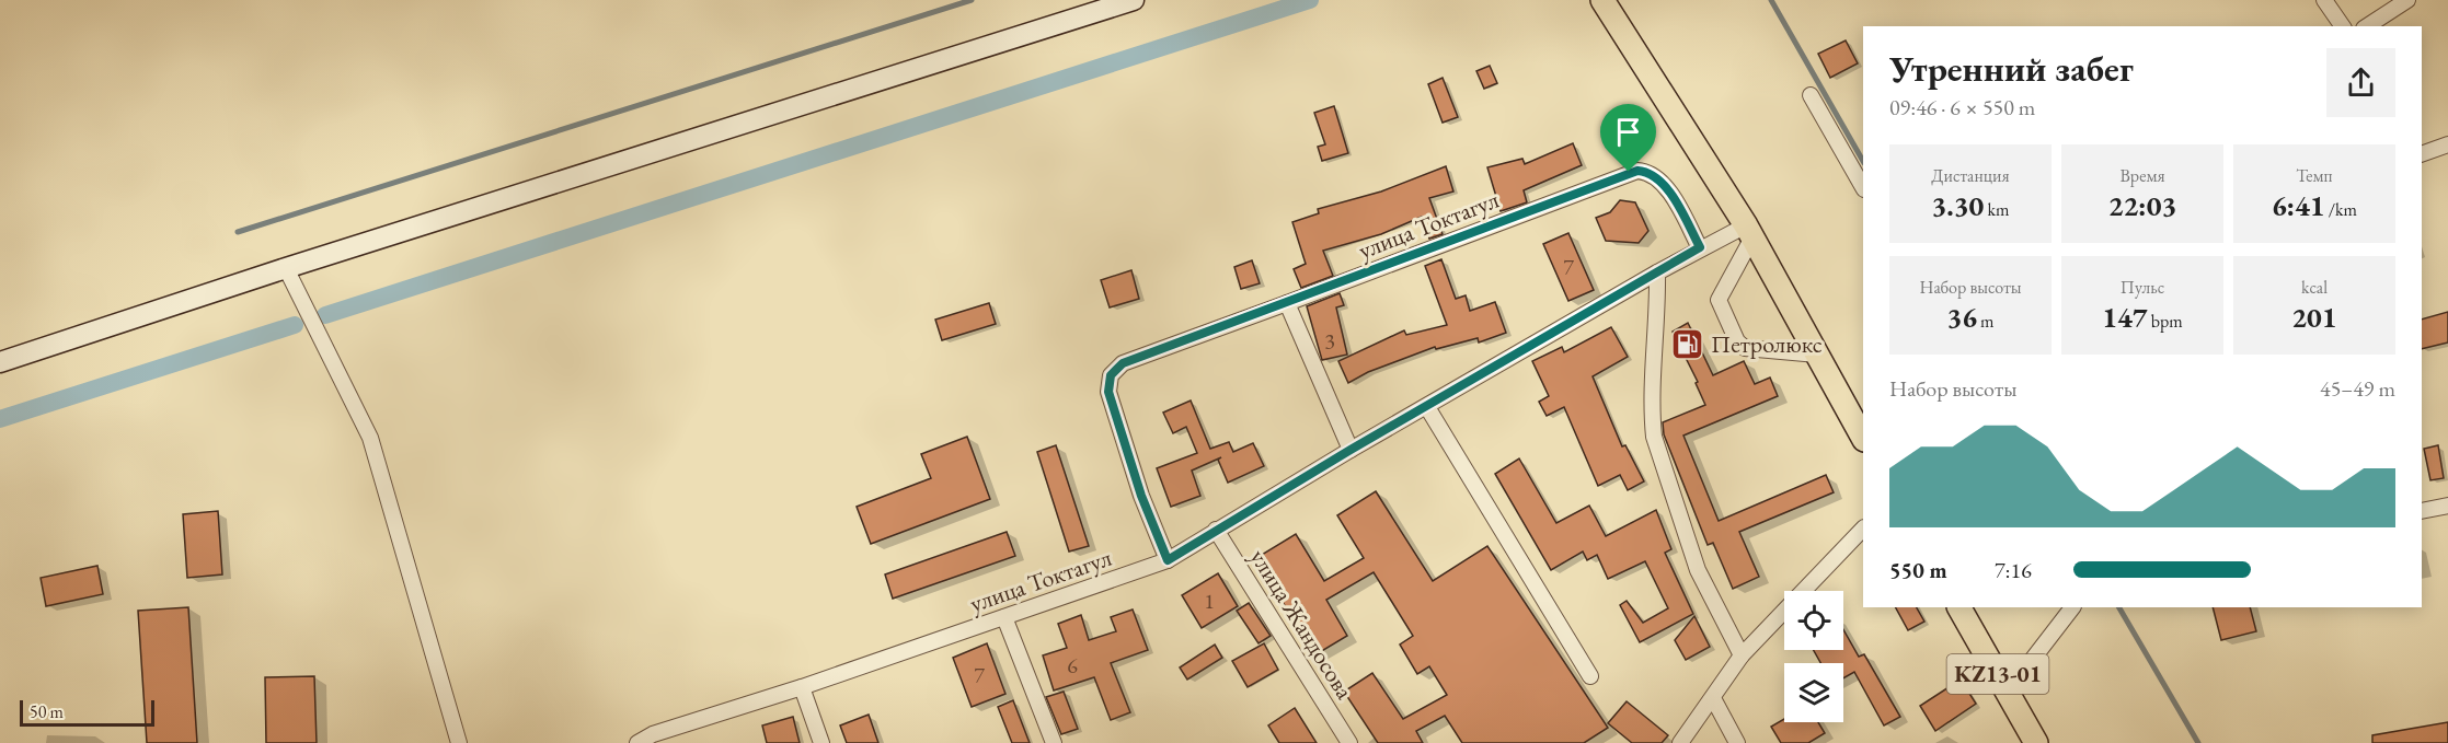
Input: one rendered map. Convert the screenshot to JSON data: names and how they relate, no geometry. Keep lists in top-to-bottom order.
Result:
{
  "streets": {
    "main road": ["KZ13-01"],
    "street": ["улица Токтагул", "улица Жандосова"]
  },
  "crossings": [
    ["улица Токтагул", "улица Жандосова"]
  ],
  "places": {
    "fuel station": ["Петролюкс"]
  },
  "house_numbers": [
    "7",
    "3",
    "1",
    "6",
    "7"
  ],
  "scale_bar": "50 m",
  "page": {
    "heading": ["Утренний забег", "09:46 · 6 × 550 m"],
    "stats": [
      ["Дистанция", "3.30 km"],
      ["Время", "22:03"],
      ["Темп", "6:41 /km"],
      ["Набор высоты", "36 m"],
      ["Пульс", "147 bpm"],
      ["kcal", "201"]
    ],
    "chart": ["Набор высоты", "45–49 m"],
    "list": [
      {
        "name": "550 m",
        "note": "7:16"
      }
    ],
    "scale": "50 m"
  }
}
